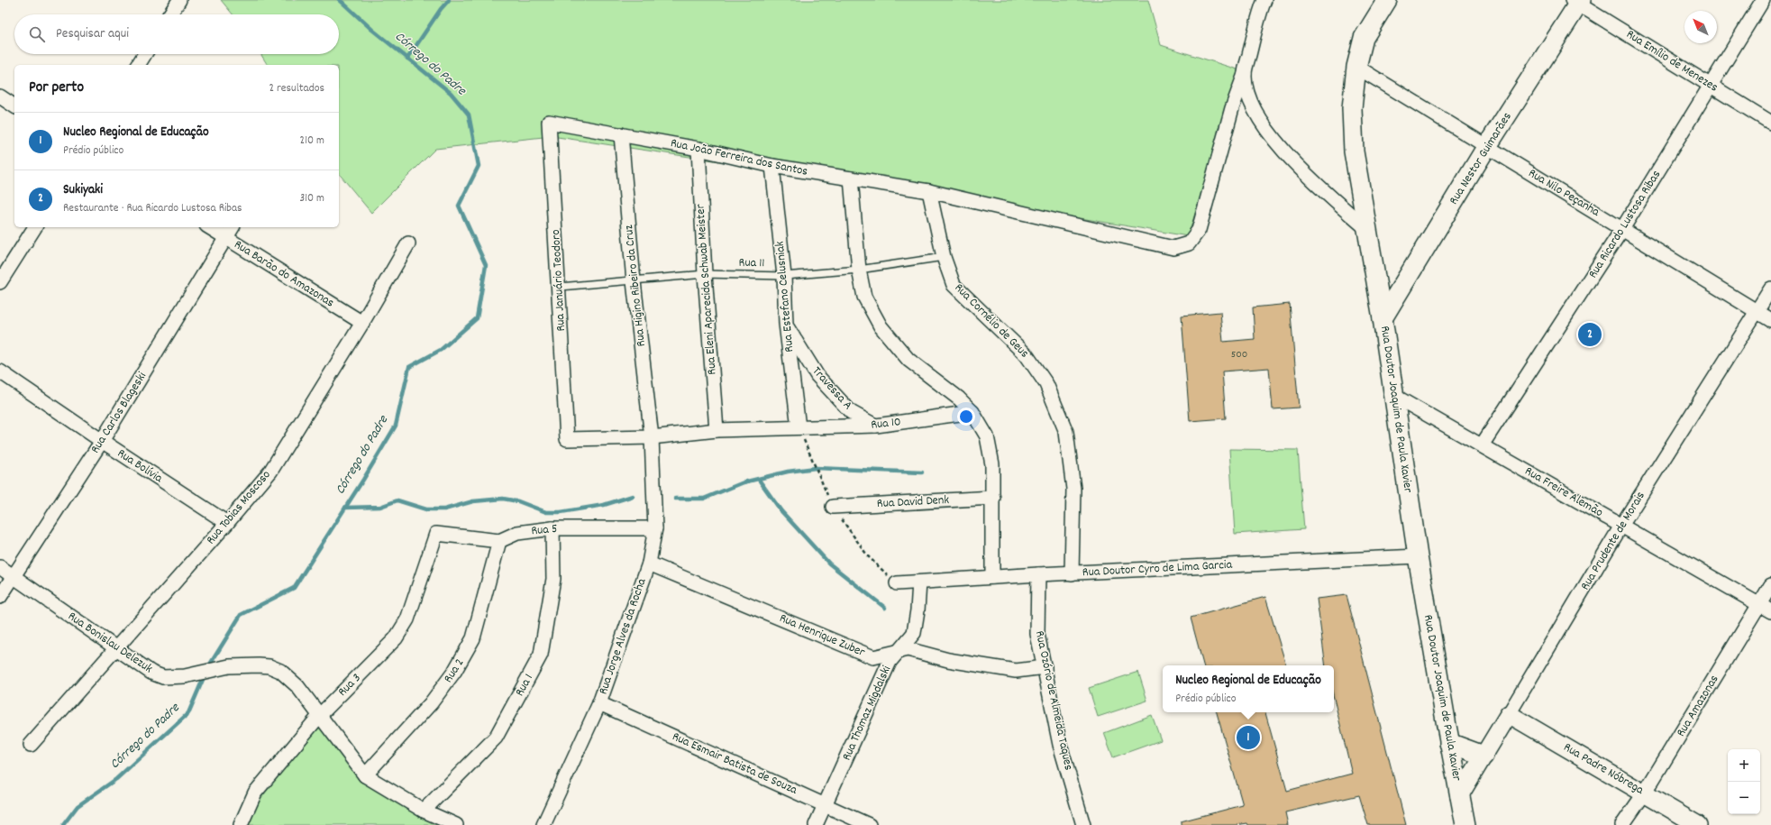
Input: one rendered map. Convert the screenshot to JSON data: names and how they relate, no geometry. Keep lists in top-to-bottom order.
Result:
{
  "streets": {
    "main road": ["Rua Nestor Guimarães", "Rua Doutor Joaquim de Paula Xavier"],
    "street": [
      "Rua Emílio de Menezes",
      "Rua João Ferreira dos Santos",
      "Rua Nilo Peçanha",
      "Rua Ricardo Lustosa Ribas",
      "Rua Barão do Amazonas",
      "Rua Januário Teodoro",
      "Rua Higino Ribeiro da Cruz",
      "Rua Eleni Aparecida Schwab Meister",
      "Rua Estefano Celusniak",
      "Rua Cornélio de Geus",
      "Travessa A",
      "Rua Carlos Blageski",
      "Rua 10",
      "Rua Bolívia",
      "Rua Freire Alemão",
      "Rua David Denk",
      "Rua Tobias Moscoso",
      "Rua 5",
      "Rua Prudente de Morais",
      "Rua Doutor Cyro de Lima Garcia",
      "Rua Henrique Zuber",
      "Rua Jorge Alves da Rocha",
      "Rua Bonislau Delezuk",
      "Rua 2",
      "Rua 3",
      "Rua 1",
      "Rua Ozório de Almeida Taques",
      "Rua Amazonas",
      "Rua Thomaz Migdalski",
      "Rua Esmair Batista de Souza",
      "Rua Padre Nóbrega"
    ],
    "lane": ["Rua 11"]
  },
  "crossings": [
    ["Rua Emílio de Menezes", "Rua Nestor Guimarães"],
    ["Rua Emílio de Menezes", "Rua Ricardo Lustosa Ribas"],
    ["Rua João Ferreira dos Santos", "Rua Januário Teodoro"],
    ["Rua João Ferreira dos Santos", "Rua Higino Ribeiro da Cruz"],
    ["Rua João Ferreira dos Santos", "Rua Eleni Aparecida Schwab Meister"],
    ["Rua João Ferreira dos Santos", "Rua Estefano Celusniak"],
    ["Rua João Ferreira dos Santos", "Rua Cornélio de Geus"],
    ["Rua Nestor Guimarães", "Rua Nilo Peçanha"],
    ["Rua Nestor Guimarães", "Rua Doutor Joaquim de Paula Xavier"],
    ["Rua Nilo Peçanha", "Rua Ricardo Lustosa Ribas"],
    ["Rua Nilo Peçanha", "Rua Doutor Joaquim de Paula Xavier"],
    ["Rua Nilo Peçanha", "Rua Prudente de Morais"],
    ["Rua Ricardo Lustosa Ribas", "Rua Freire Alemão"],
    ["Rua 11", "Rua Januário Teodoro"],
    ["Rua 11", "Rua Higino Ribeiro da Cruz"],
    ["Rua 11", "Rua Eleni Aparecida Schwab Meister"],
    ["Rua 11", "Rua Estefano Celusniak"],
    ["Rua 11", "Rua Cornélio de Geus"],
    ["Rua Barão do Amazonas", "Rua Carlos Blageski"],
    ["Rua Barão do Amazonas", "Rua Tobias Moscoso"],
    ["Rua Januário Teodoro", "Rua 10"],
    ["Rua Higino Ribeiro da Cruz", "Rua 10"],
    ["Rua Higino Ribeiro da Cruz", "Rua Jorge Alves da Rocha"],
    ["Rua Eleni Aparecida Schwab Meister", "Rua 10"],
    ["Rua Estefano Celusniak", "Travessa A"],
    ["Rua Estefano Celusniak", "Rua 10"],
    ["Rua Cornélio de Geus", "Rua Doutor Cyro de Lima Garcia"],
    ["Travessa A", "Rua 10"],
    ["Rua Doutor Joaquim de Paula Xavier", "Rua Freire Alemão"],
    ["Rua Doutor Joaquim de Paula Xavier", "Rua Prudente de Morais"],
    ["Rua Doutor Joaquim de Paula Xavier", "Rua Doutor Cyro de Lima Garcia"],
    ["Rua Carlos Blageski", "Rua Bolívia"],
    ["Rua Carlos Blageski", "Rua Bonislau Delezuk"],
    ["Rua 10", "Rua Jorge Alves da Rocha"],
    ["Rua Bolívia", "Rua Tobias Moscoso"],
    ["Rua Freire Alemão", "Rua Prudente de Morais"],
    ["Rua Freire Alemão", "Rua Amazonas"],
    ["Rua Tobias Moscoso", "Rua Bonislau Delezuk"],
    ["Rua 5", "Rua Jorge Alves da Rocha"],
    ["Rua 5", "Rua 2"],
    ["Rua 5", "Rua 3"],
    ["Rua 5", "Rua 1"],
    ["Rua Prudente de Morais", "Rua Padre Nóbrega"],
    ["Rua Doutor Cyro de Lima Garcia", "Rua Ozório de Almeida Taques"],
    ["Rua Doutor Cyro de Lima Garcia", "Rua Thomaz Migdalski"],
    ["Rua Henrique Zuber", "Rua Jorge Alves da Rocha"],
    ["Rua Henrique Zuber", "Rua Ozório de Almeida Taques"],
    ["Rua Henrique Zuber", "Rua Thomaz Migdalski"],
    ["Rua Jorge Alves da Rocha", "Rua Esmair Batista de Souza"],
    ["Rua Bonislau Delezuk", "Rua 2"],
    ["Rua Bonislau Delezuk", "Rua 3"],
    ["Rua 2", "Rua 3"],
    ["Rua Amazonas", "Rua Padre Nóbrega"],
    ["Rua Thomaz Migdalski", "Rua Esmair Batista de Souza"]
  ],
  "water": ["Córrego do Padre"],
  "house_numbers": ["500"],
  "north": "top left",
  "page": {
    "search": "Pesquisar aqui",
    "heading": ["Por perto", "2 resultados"],
    "list": [
      {
        "mark": "1",
        "name": "Nucleo Regional de Educação",
        "note": "Prédio público",
        "value": "210 m"
      },
      {
        "mark": "2",
        "name": "Sukiyaki",
        "note": "Restaurante · Rua Ricardo Lustosa Ribas",
        "value": "310 m"
      }
    ],
    "pins": ["2", "1"],
    "popup": ["Nucleo Regional de Educação", "Prédio público"],
    "map_buttons": ["+", "−"]
  }
}
